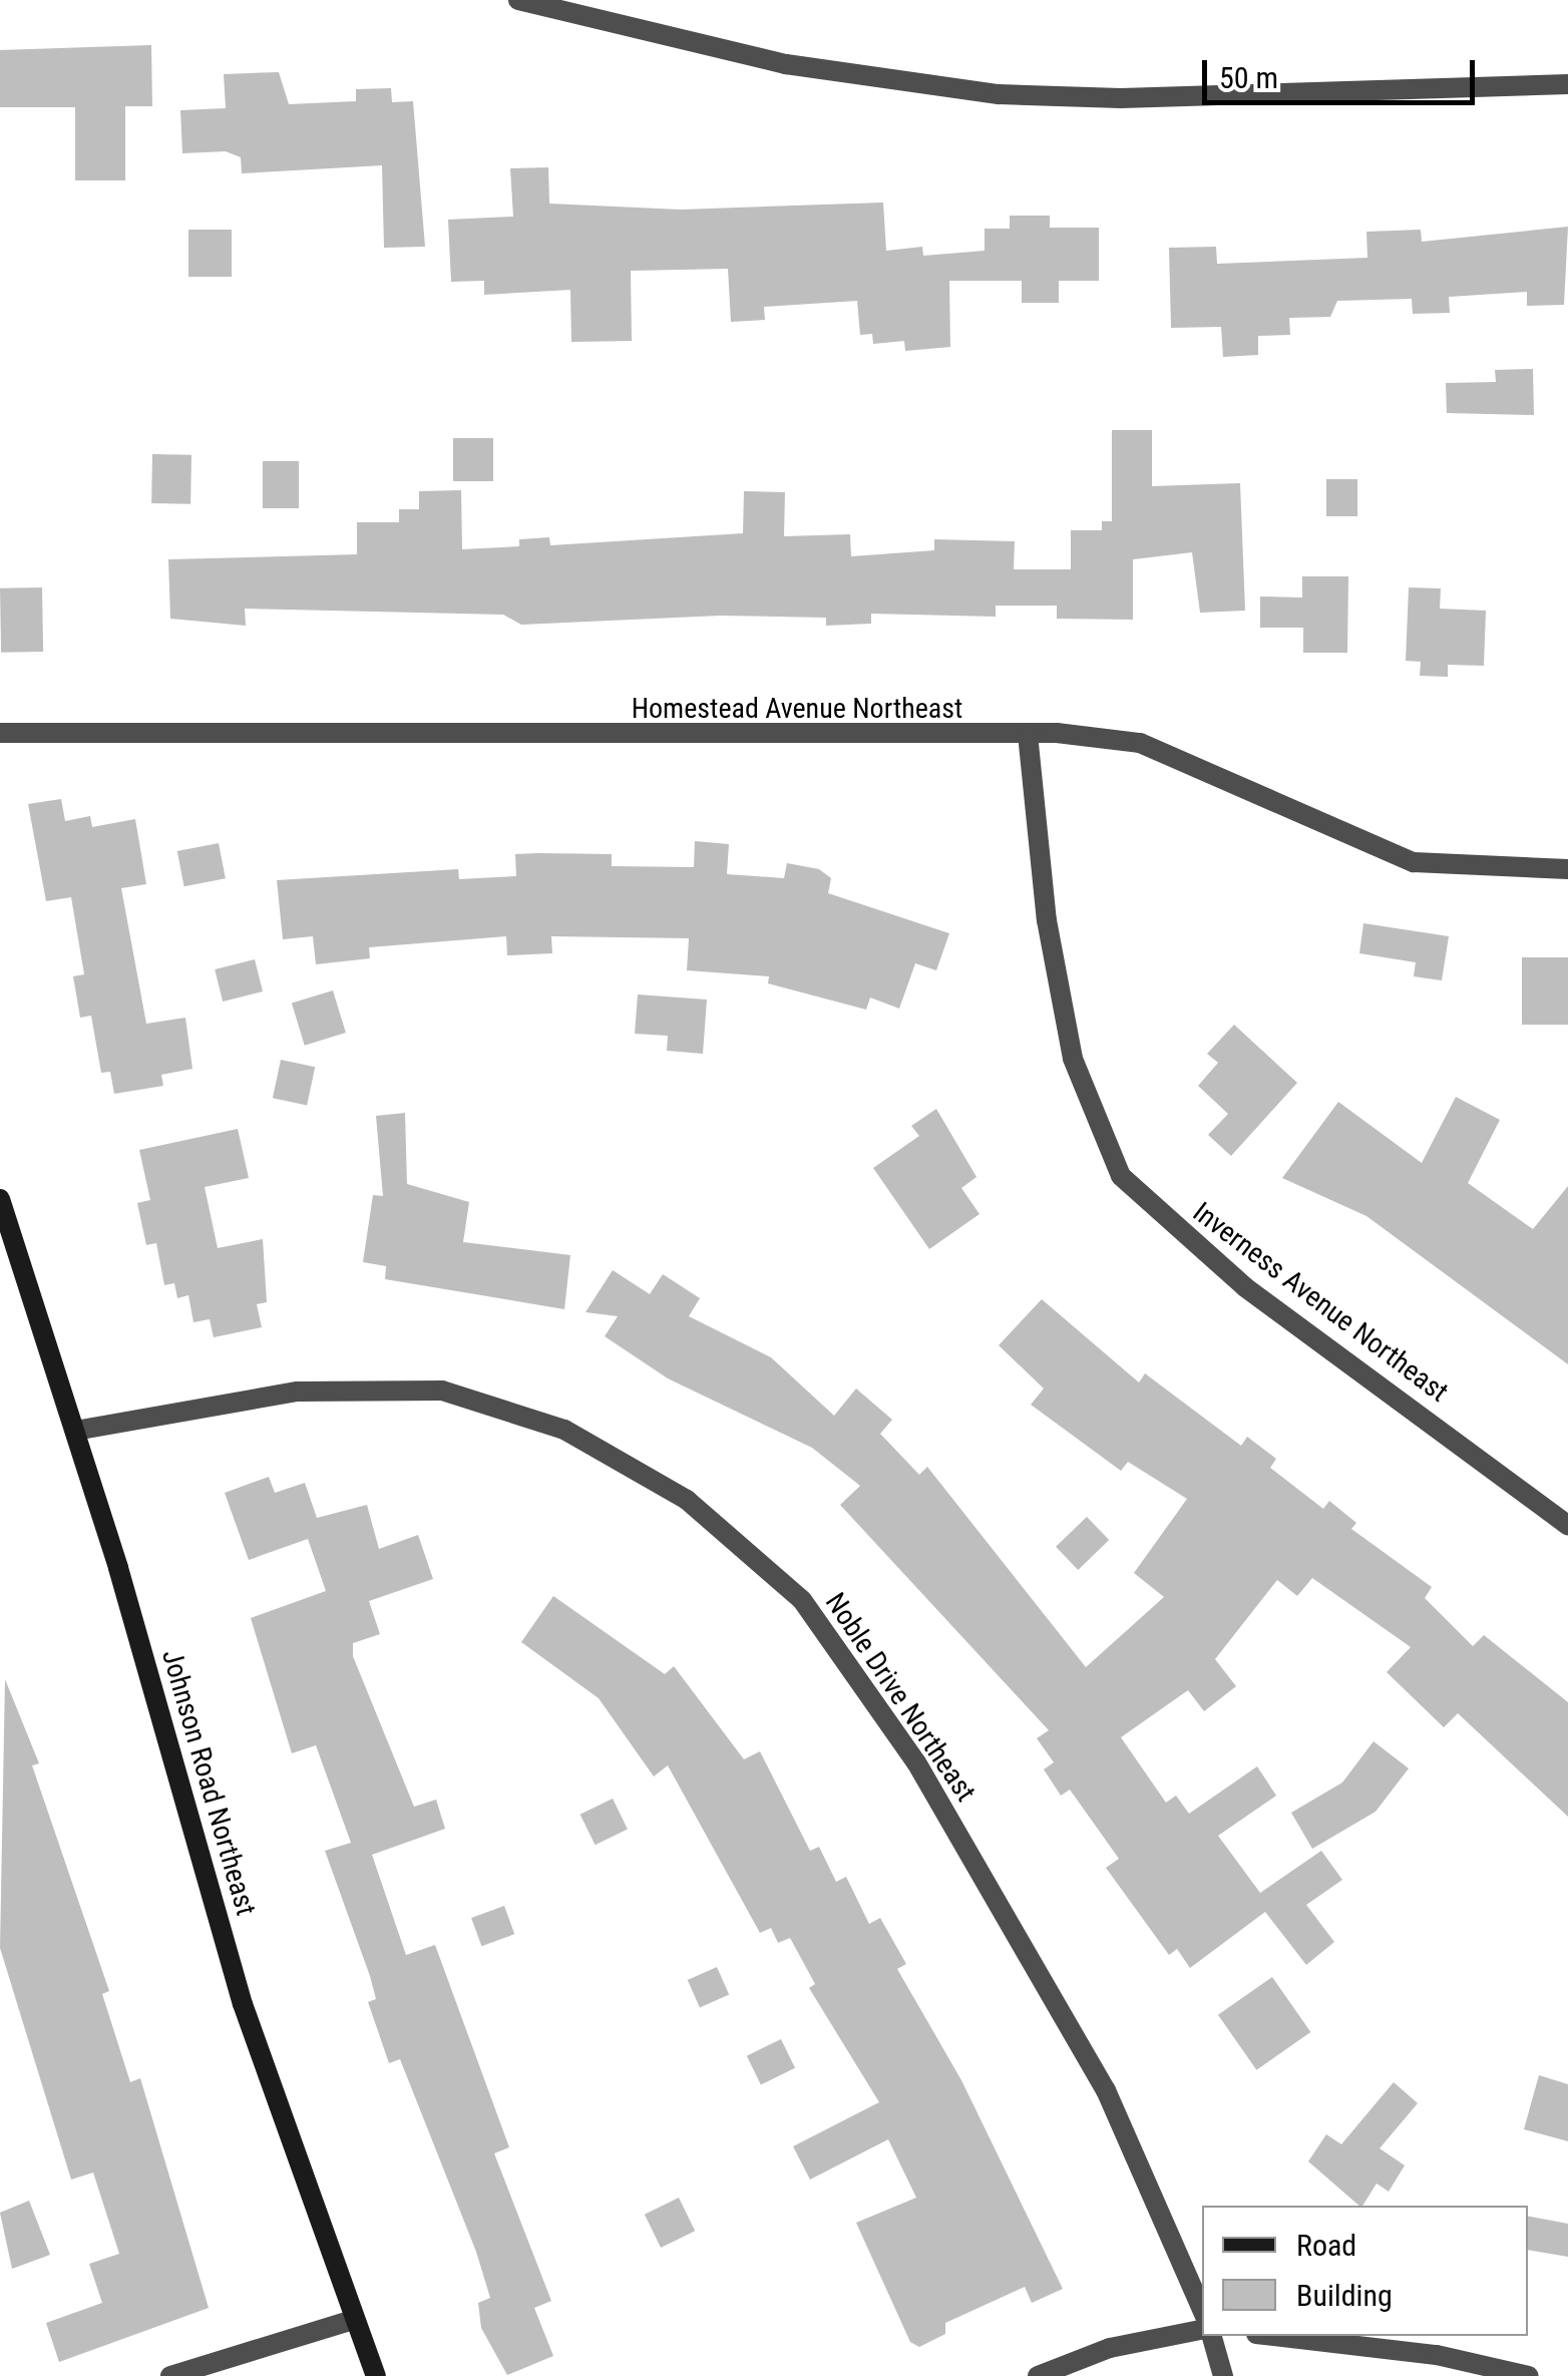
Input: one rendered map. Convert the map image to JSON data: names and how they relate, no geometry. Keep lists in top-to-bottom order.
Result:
{
  "streets": {
    "street": [
      "Homestead Avenue Northeast",
      "Inverness Avenue Northeast",
      "Noble Drive Northeast",
      "Johnson Road Northeast"
    ]
  },
  "crossings": [
    ["Homestead Avenue Northeast", "Inverness Avenue Northeast"],
    ["Noble Drive Northeast", "Johnson Road Northeast"]
  ],
  "legend": ["Road", "Building"],
  "scale_bar": "50 m"
}
